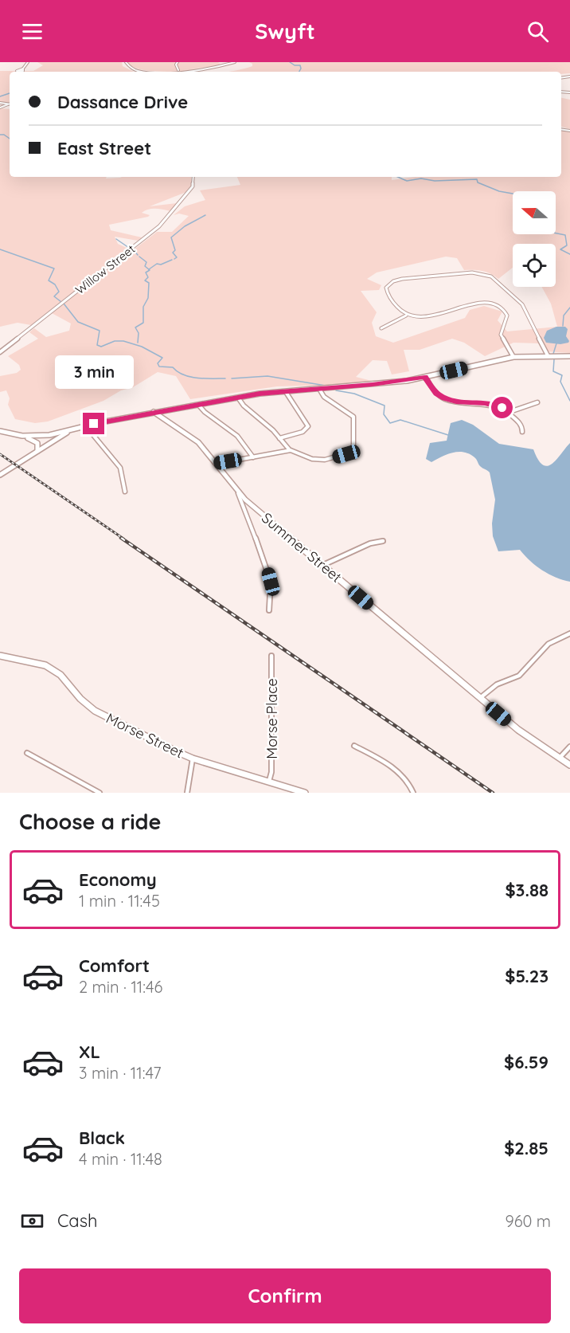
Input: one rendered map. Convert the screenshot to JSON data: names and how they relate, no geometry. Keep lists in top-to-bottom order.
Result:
{
  "streets": {
    "main road": ["Summer Street"],
    "street": ["Willow Street", "Morse Place", "Morse Street"]
  },
  "crossings": [
    ["Morse Place", "Morse Street"]
  ],
  "north": "left",
  "page": {
    "header": "Swyft",
    "banner": ["Dassance Drive", "East Street"],
    "bubble": "3 min",
    "heading": "Choose a ride",
    "list": [
      {
        "name": "Economy",
        "note": "1 min · 11:45",
        "value": "$3.88"
      },
      {
        "name": "Comfort",
        "note": "2 min · 11:46",
        "value": "$5.23"
      },
      {
        "name": "XL",
        "note": "3 min · 11:47",
        "value": "$6.59"
      },
      {
        "name": "Black",
        "note": "4 min · 11:48",
        "value": "$2.85"
      }
    ],
    "pay": ["Cash", "960 m"],
    "buttons": "Confirm"
  }
}
